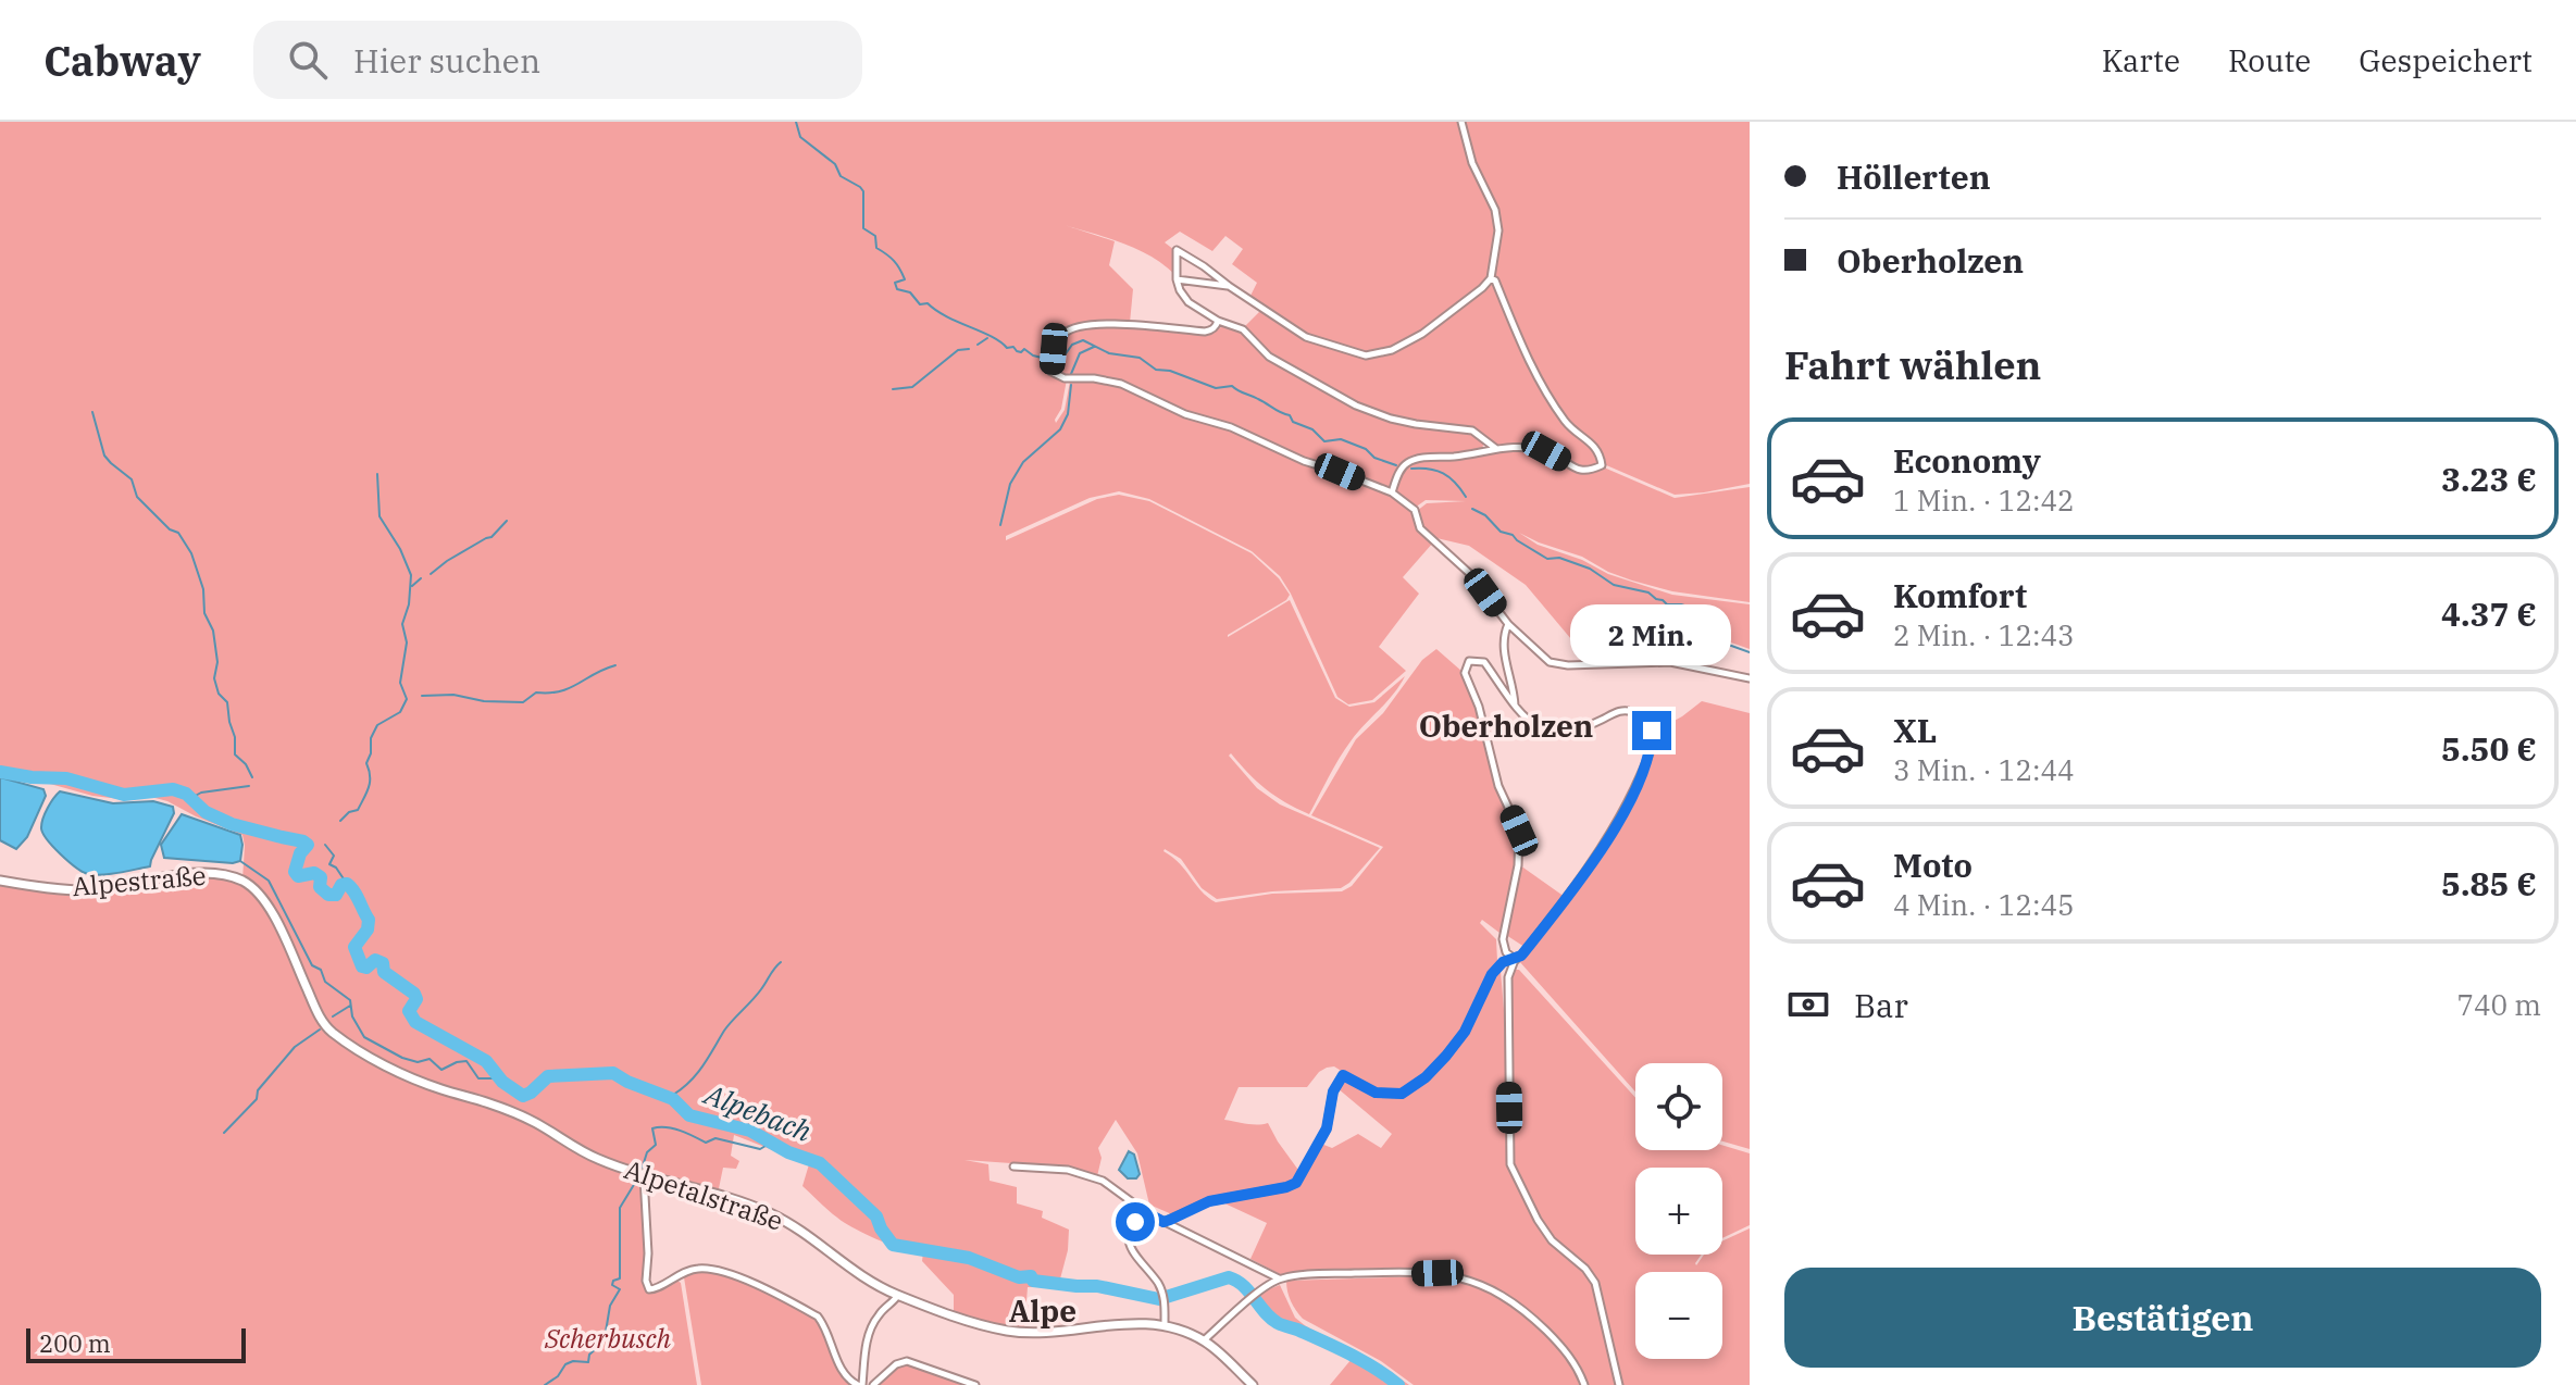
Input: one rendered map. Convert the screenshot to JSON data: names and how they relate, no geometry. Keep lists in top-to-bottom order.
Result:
{
  "streets": {
    "main road": ["Alpestraße", "Alpetalstraße"]
  },
  "crossings": [
    ["Alpestraße", "Alpetalstraße"]
  ],
  "districts": ["Oberholzen", "Alpe"],
  "water": ["Alpebach"],
  "parks": ["Scherbusch"],
  "scale_bar": "200 m",
  "page": {
    "header": "Cabway",
    "search": "Hier suchen",
    "nav": ["Karte", "Route", "Gespeichert"],
    "banner": ["Höllerten", "Oberholzen"],
    "heading": "Fahrt wählen",
    "list": [
      {
        "name": "Economy",
        "note": "1 Min. · 12:42",
        "value": "3.23 €"
      },
      {
        "name": "Komfort",
        "note": "2 Min. · 12:43",
        "value": "4.37 €"
      },
      {
        "name": "XL",
        "note": "3 Min. · 12:44",
        "value": "5.50 €"
      },
      {
        "name": "Moto",
        "note": "4 Min. · 12:45",
        "value": "5.85 €"
      }
    ],
    "bubble": "2 Min.",
    "pay": ["Bar", "740 m"],
    "map_buttons": ["+", "−"],
    "buttons": "Bestätigen",
    "scale": "200 m"
  }
}
